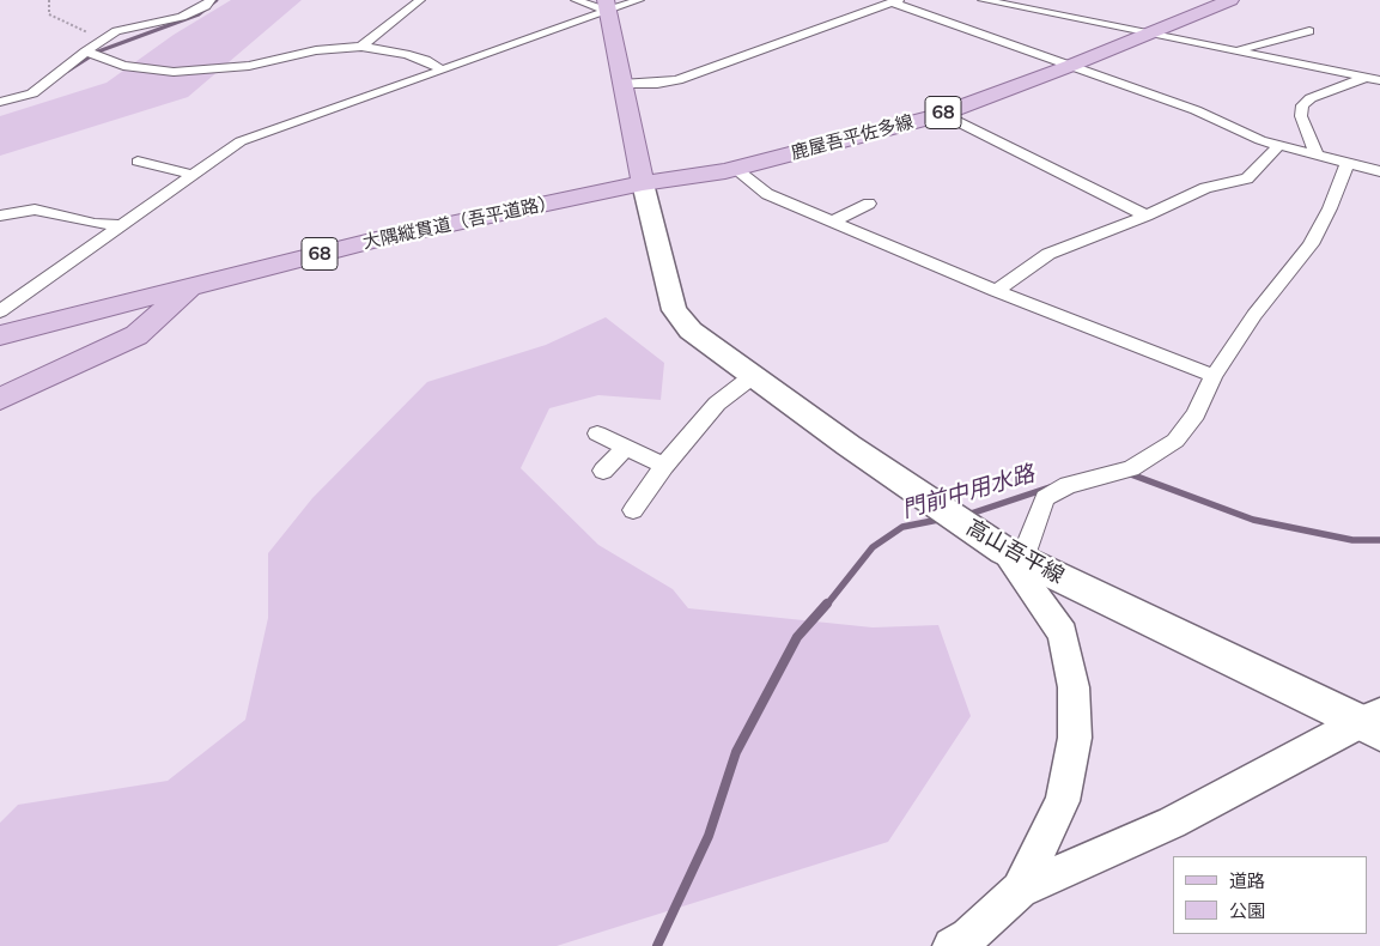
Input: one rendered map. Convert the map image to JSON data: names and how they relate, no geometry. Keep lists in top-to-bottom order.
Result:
{
  "streets": {
    "main road": [
      "68",
      "鹿屋吾平佐多線",
      "大隅縦貫道（吾平道路）",
      "高山吾平線"
    ]
  },
  "crossings": [
    ["68", "大隅縦貫道（吾平道路）"],
    ["鹿屋吾平佐多線", "大隅縦貫道（吾平道路）"],
    ["鹿屋吾平佐多線", "高山吾平線"],
    ["大隅縦貫道（吾平道路）", "高山吾平線"]
  ],
  "water": ["門前中用水路"],
  "legend": ["道路", "公園"]
}
